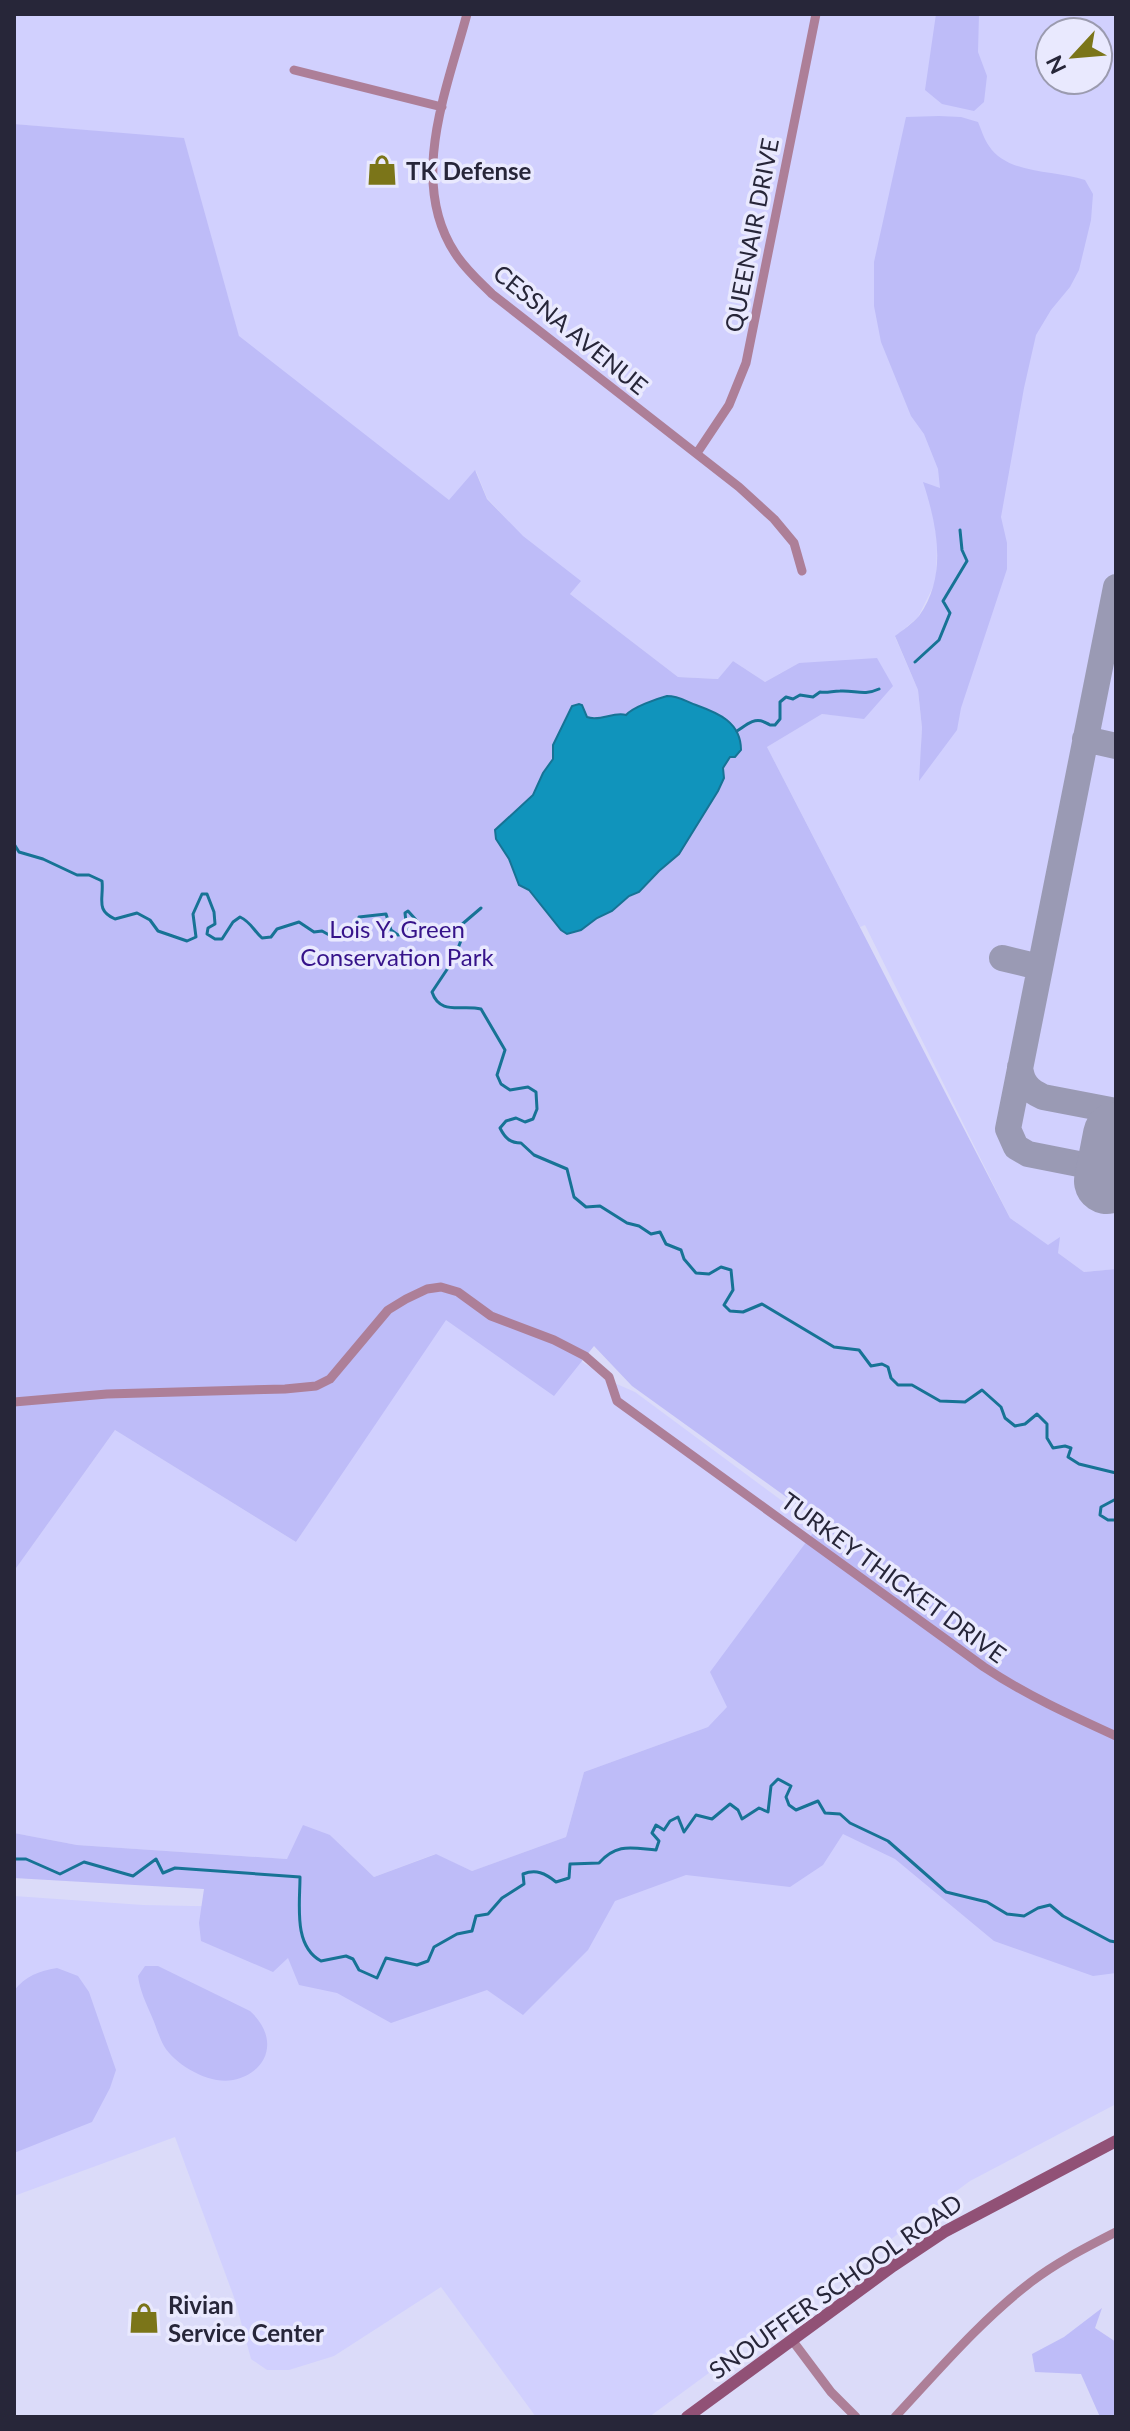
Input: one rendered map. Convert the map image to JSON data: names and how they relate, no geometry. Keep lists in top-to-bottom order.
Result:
{
  "streets": {
    "main road": ["SNOUFFER SCHOOL ROAD"],
    "street": ["QUEENAIR DRIVE", "CESSNA AVENUE", "TURKEY THICKET DRIVE"]
  },
  "crossings": [
    ["QUEENAIR DRIVE", "CESSNA AVENUE"]
  ],
  "parks": ["Lois Y. Green Conservation Park"],
  "places": {
    "shop": ["TK Defense", "Rivian Service Center"]
  },
  "north": "bottom left"
}
